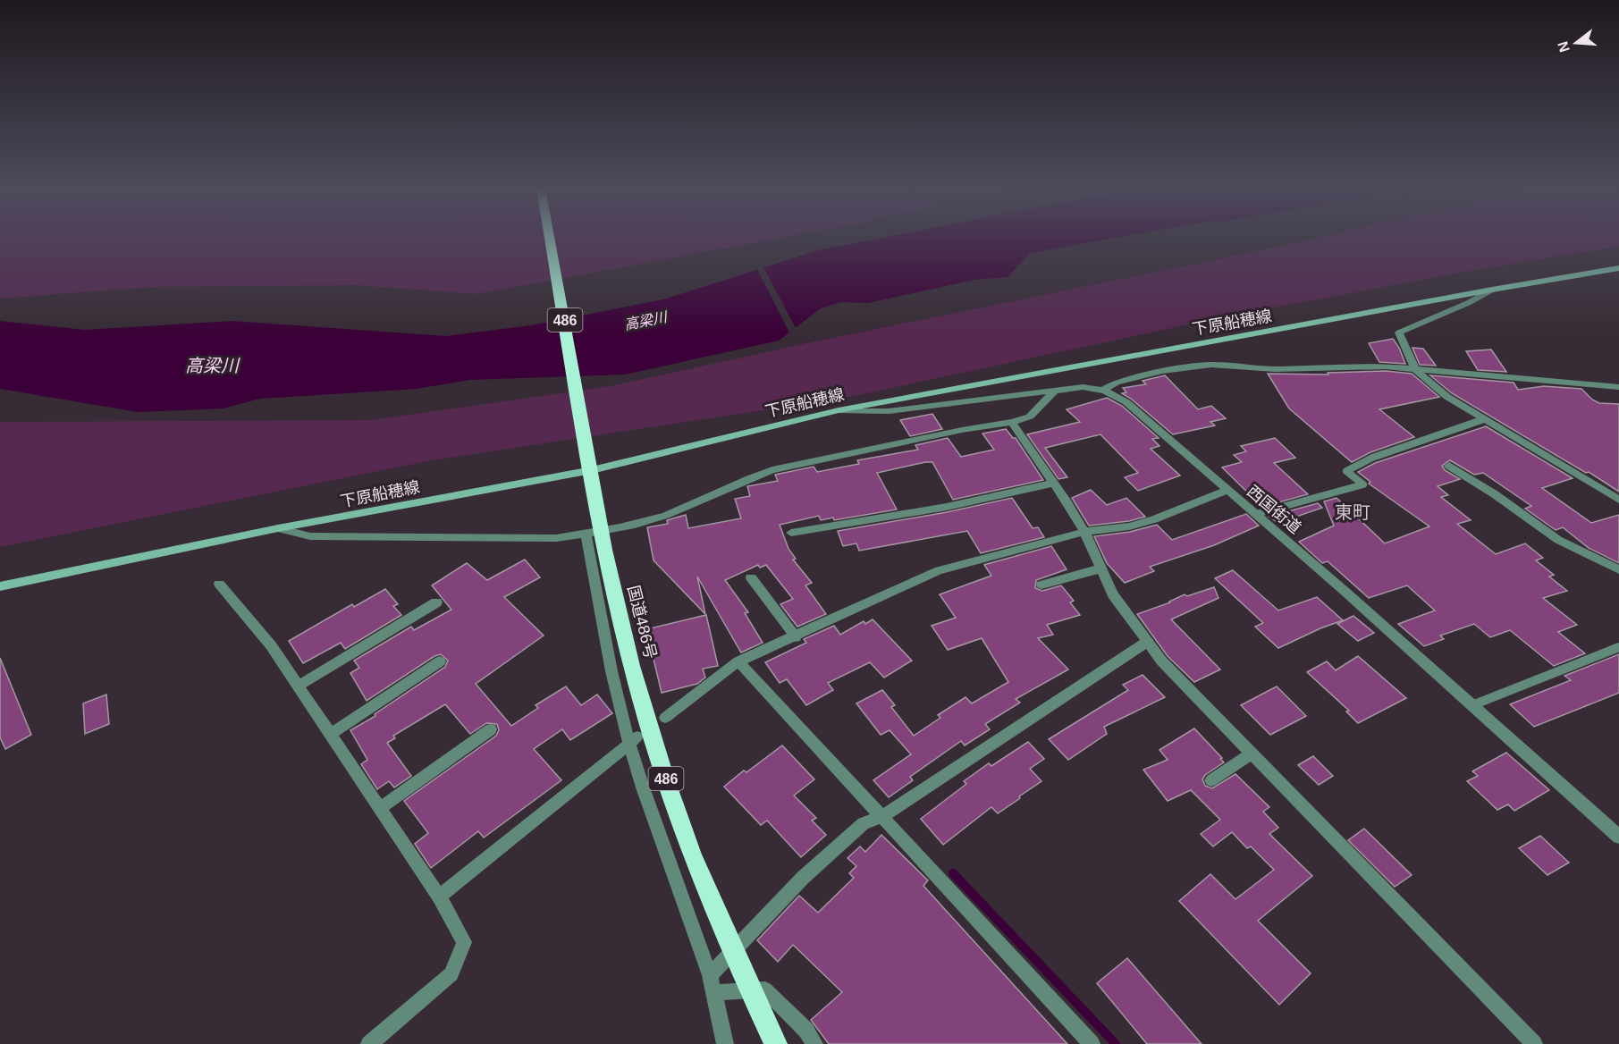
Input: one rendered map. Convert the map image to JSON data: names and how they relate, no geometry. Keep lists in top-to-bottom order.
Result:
{
  "streets": {
    "highway": ["486", "国道486号"],
    "main road": ["下原船穂線"],
    "street": ["西国街道"]
  },
  "crossings": [
    ["下原船穂線", "西国街道"],
    ["下原船穂線", "国道486号"]
  ],
  "districts": ["東町"],
  "water": ["高梁川"],
  "north": "left"
}
